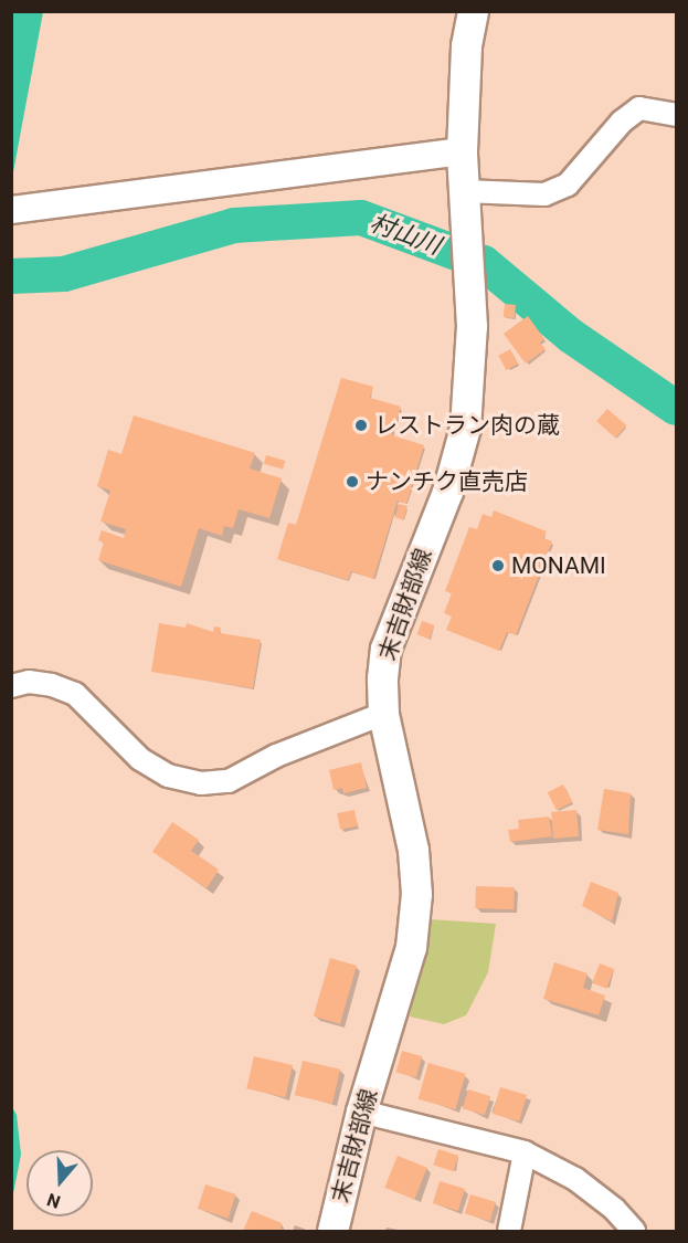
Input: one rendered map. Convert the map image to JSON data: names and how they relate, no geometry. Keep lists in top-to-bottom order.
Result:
{
  "streets": {
    "main road": ["末吉財部線"]
  },
  "water": ["村山川"],
  "places": ["レストラン肉の蔵", "ナンチク直売店", "MONAMI"],
  "north": "bottom"
}
